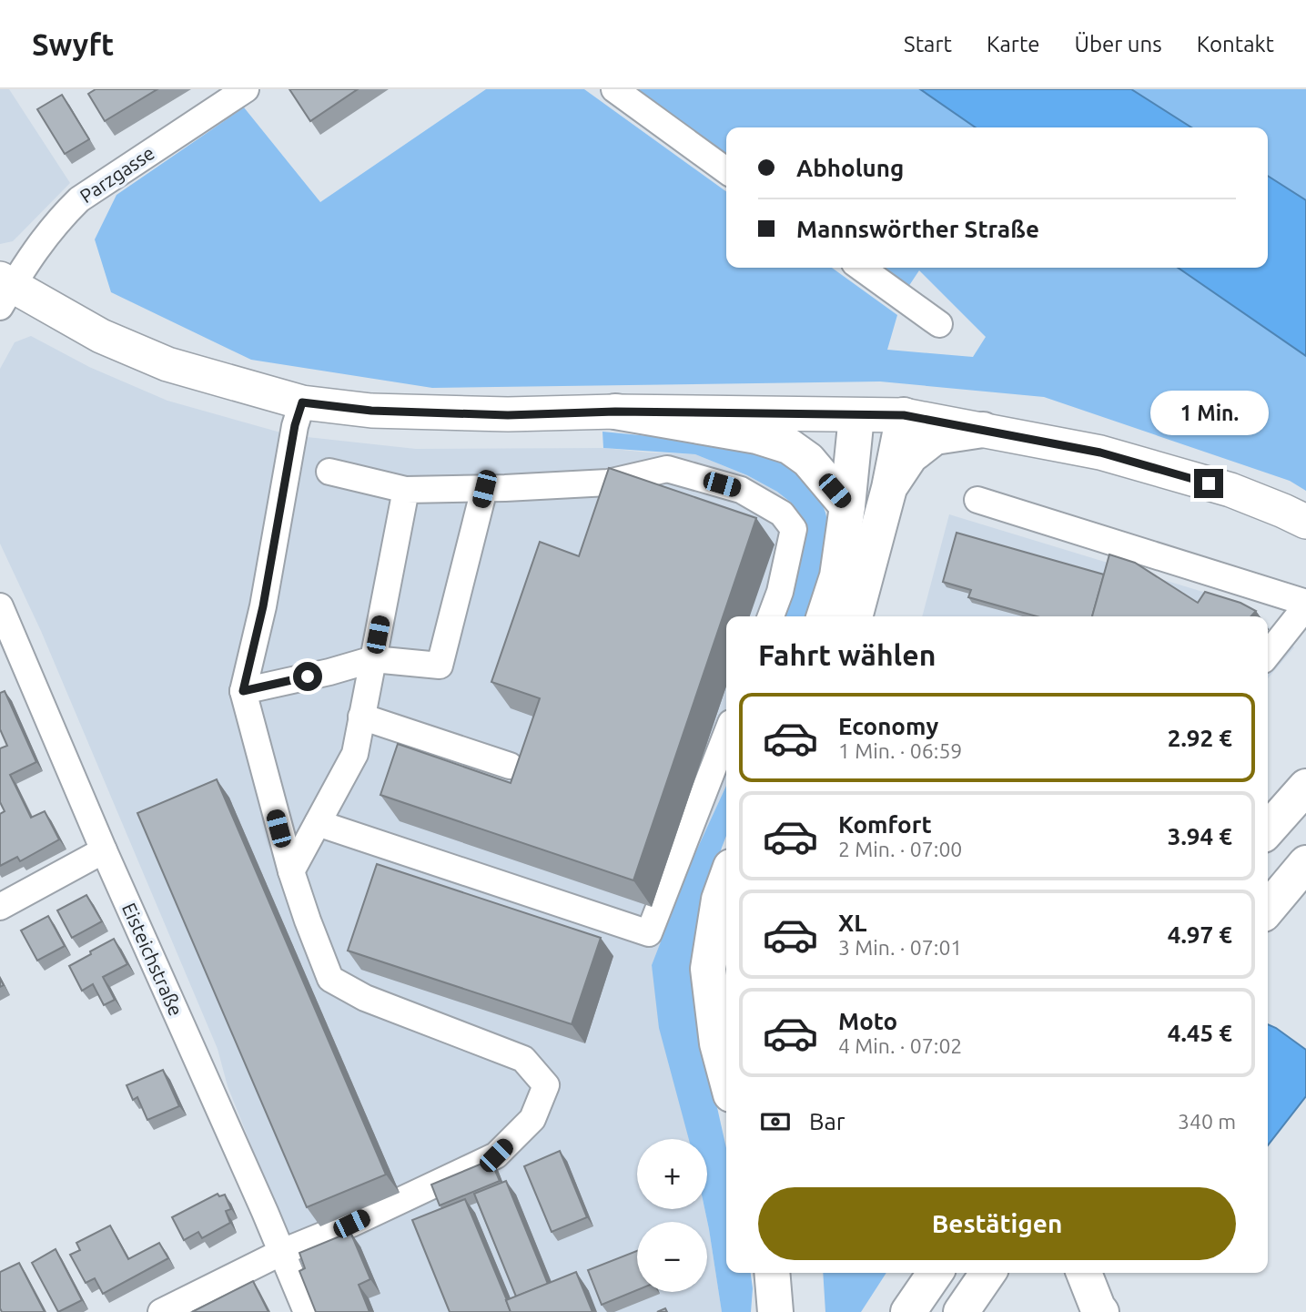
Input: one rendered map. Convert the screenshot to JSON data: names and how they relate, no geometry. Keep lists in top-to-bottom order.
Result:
{
  "streets": {
    "street": ["Parzgasse", "Eisteichstraße"]
  },
  "page": {
    "header": "Swyft",
    "nav": [
      "Start",
      "Karte",
      "Über uns",
      "Kontakt"
    ],
    "banner": ["Abholung", "Mannswörther Straße"],
    "bubble": "1 Min.",
    "heading": "Fahrt wählen",
    "list": [
      {
        "name": "Economy",
        "note": "1 Min. · 06:59",
        "value": "2.92 €"
      },
      {
        "name": "Komfort",
        "note": "2 Min. · 07:00",
        "value": "3.94 €"
      },
      {
        "name": "XL",
        "note": "3 Min. · 07:01",
        "value": "4.97 €"
      },
      {
        "name": "Moto",
        "note": "4 Min. · 07:02",
        "value": "4.45 €"
      }
    ],
    "pay": ["Bar", "340 m"],
    "map_buttons": ["+", "−"],
    "buttons": "Bestätigen"
  }
}
